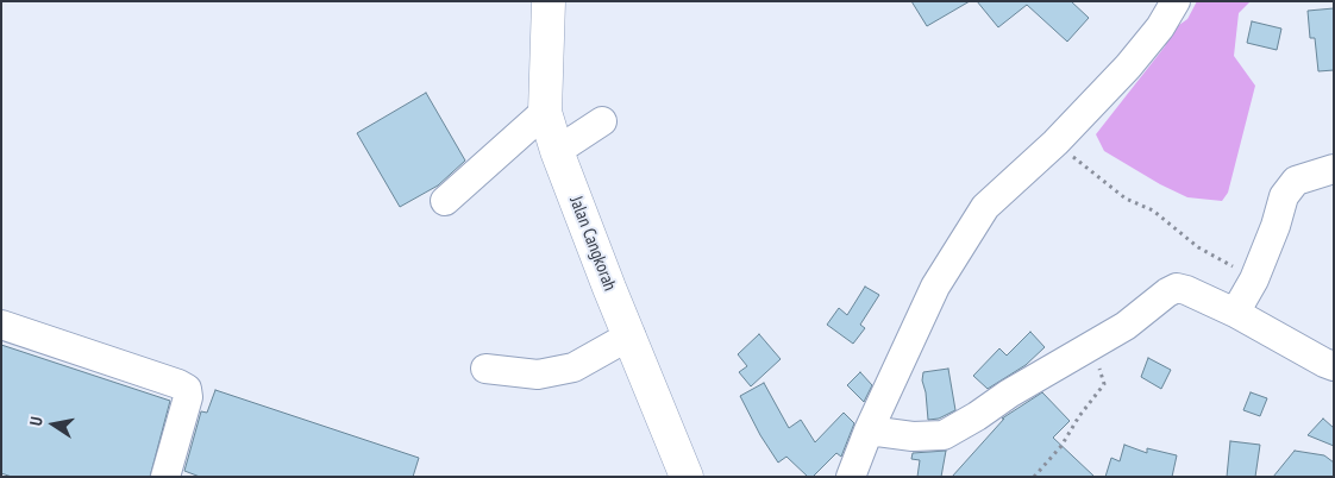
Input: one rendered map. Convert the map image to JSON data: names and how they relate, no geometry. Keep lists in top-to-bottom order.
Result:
{
  "streets": {
    "main road": ["Jalan Cangkorah"]
  },
  "north": "left"
}
